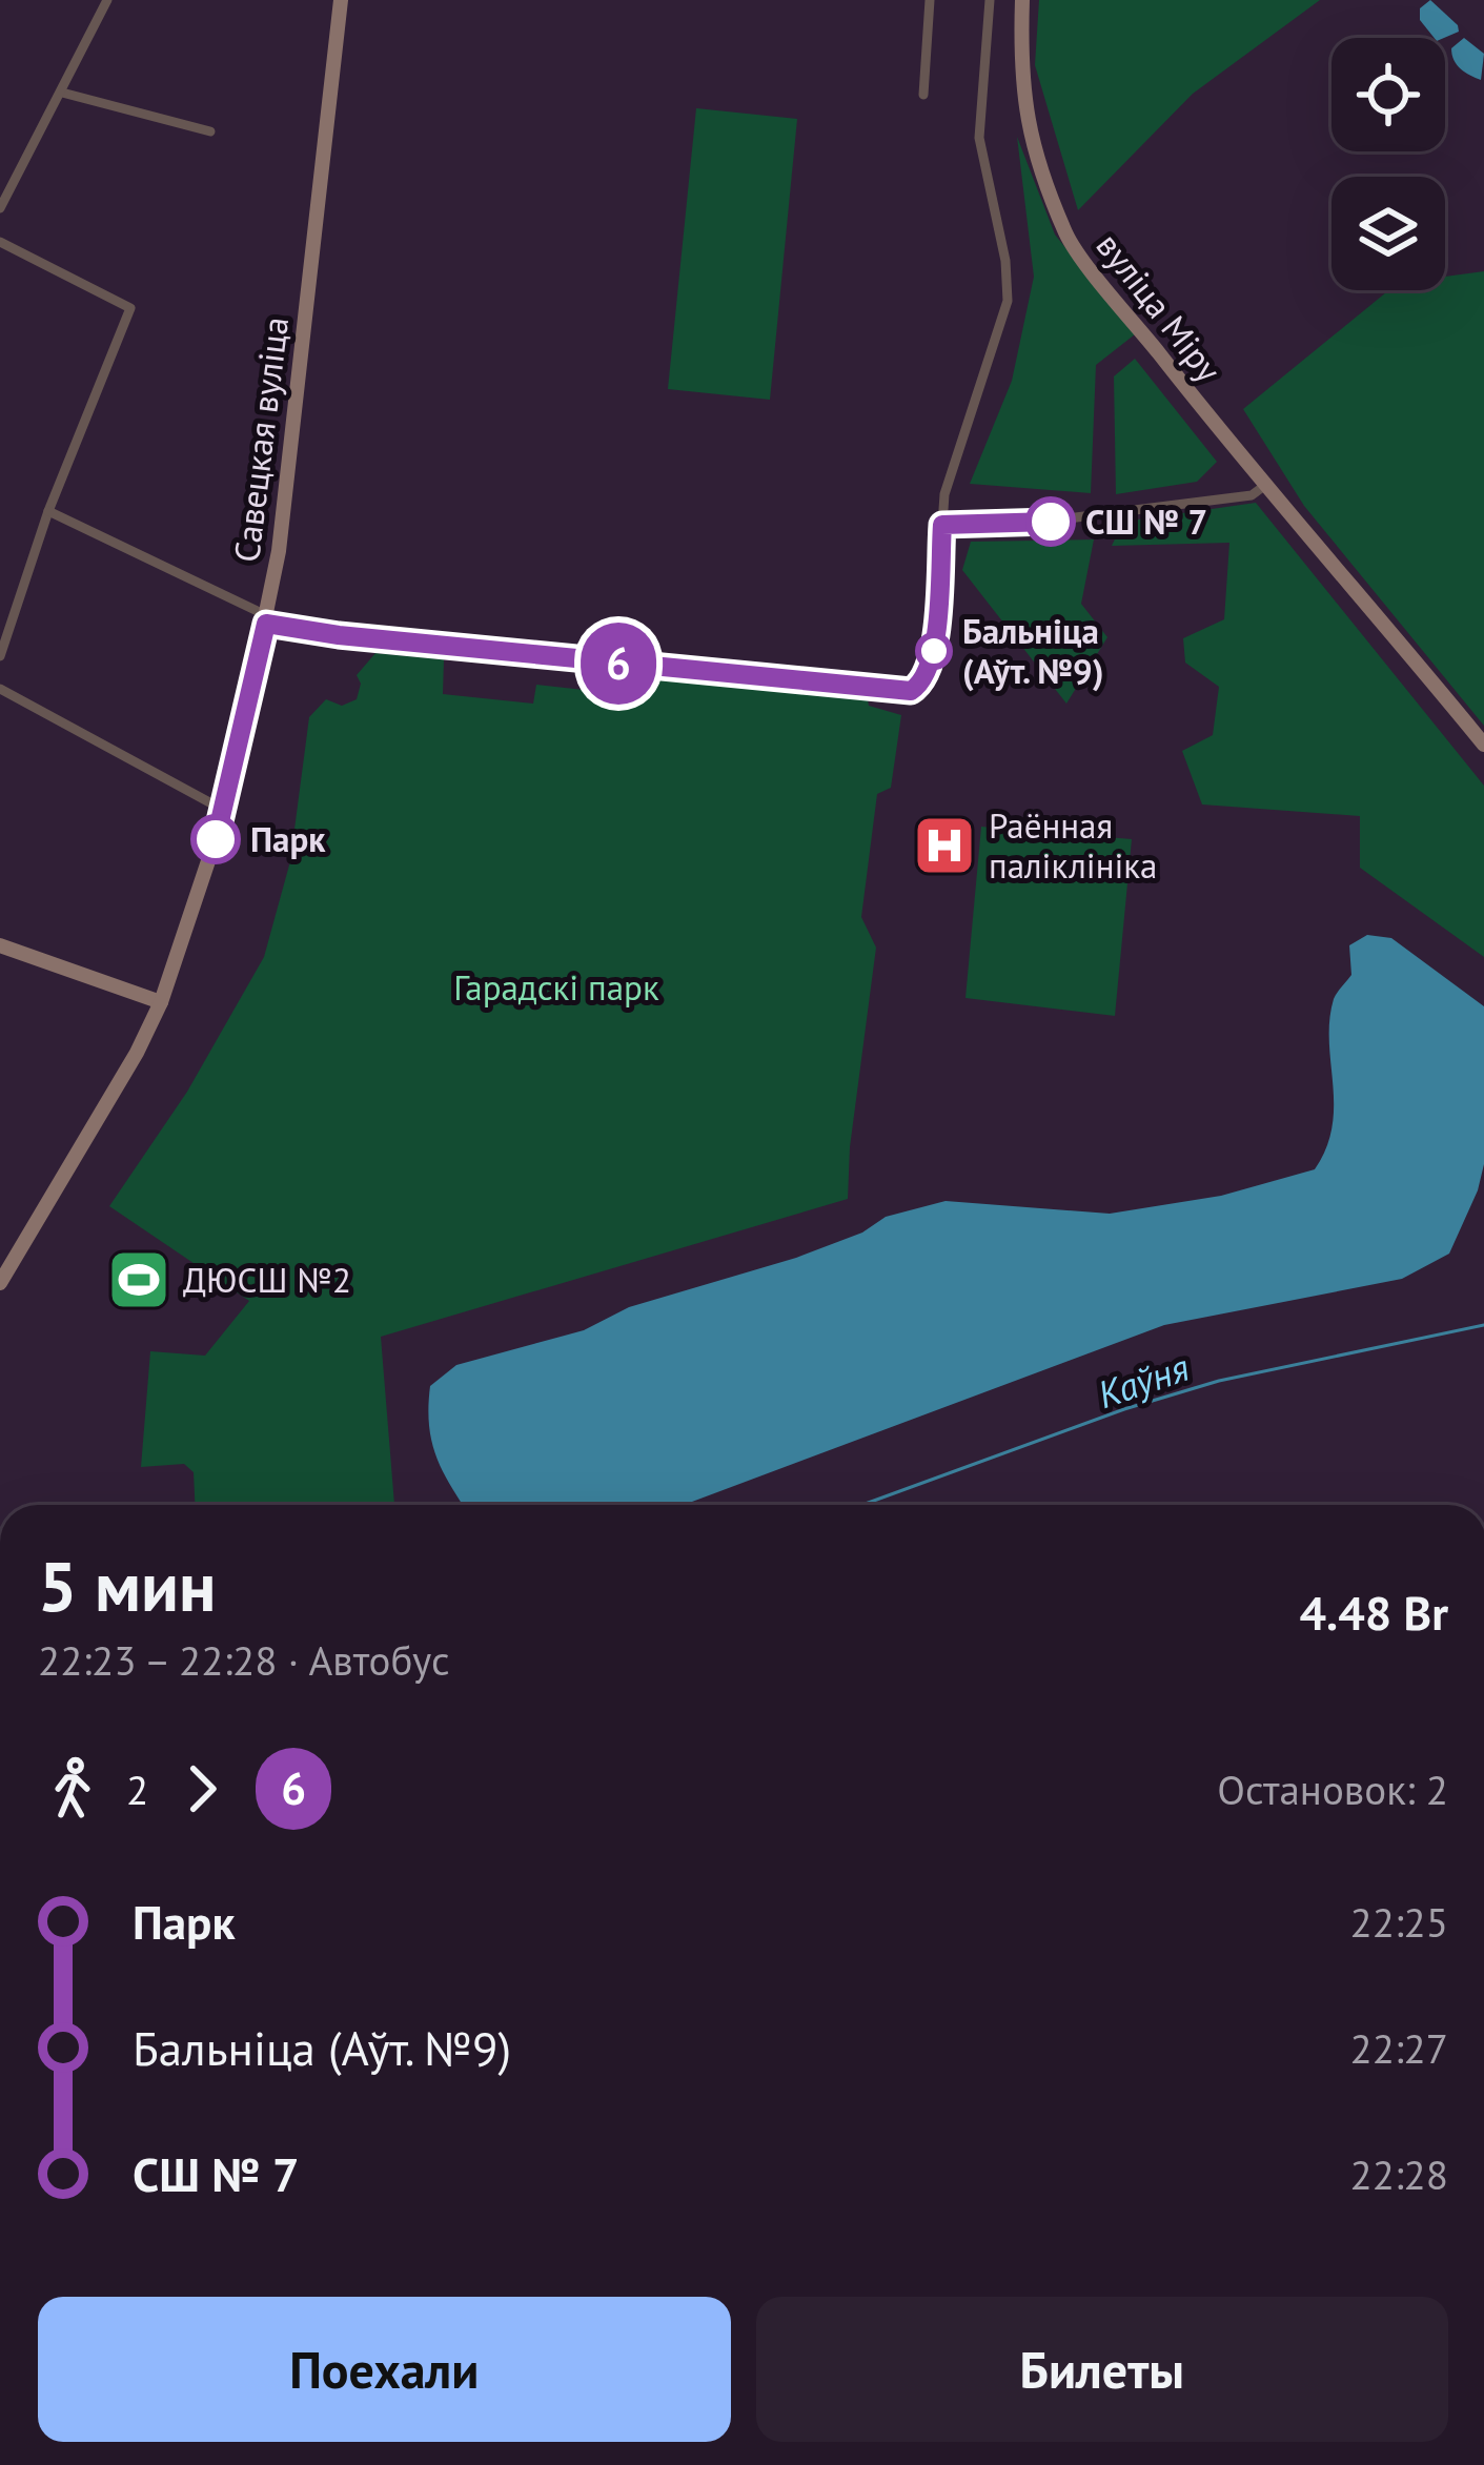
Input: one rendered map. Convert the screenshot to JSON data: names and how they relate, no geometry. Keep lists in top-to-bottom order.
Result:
{
  "streets": {
    "street": ["вуліца Міру", "Савецкая вуліца"]
  },
  "water": ["Каўня"],
  "parks": ["Гарадскі парк"],
  "places": {
    "other": ["СШ № 7", "Бальніца (Аўт. №9)", "Парк"],
    "hospital": ["Раённая паліклініка"],
    "sports": ["ДЮСШ №2"]
  },
  "lines": ["bus line 6"],
  "page": {
    "on_map": "6",
    "heading": ["5 мин", "22:23 – 22:28 · Автобус", "4.48 Br"],
    "legs": ["2", "6", "Остановок: 2"],
    "list": [
      {
        "name": "Парк",
        "value": "22:25"
      },
      {
        "name": "Бальніца (Аўт. №9)",
        "value": "22:27"
      },
      {
        "name": "СШ № 7",
        "value": "22:28"
      }
    ],
    "buttons": ["Поехали", "Билеты"]
  }
}
